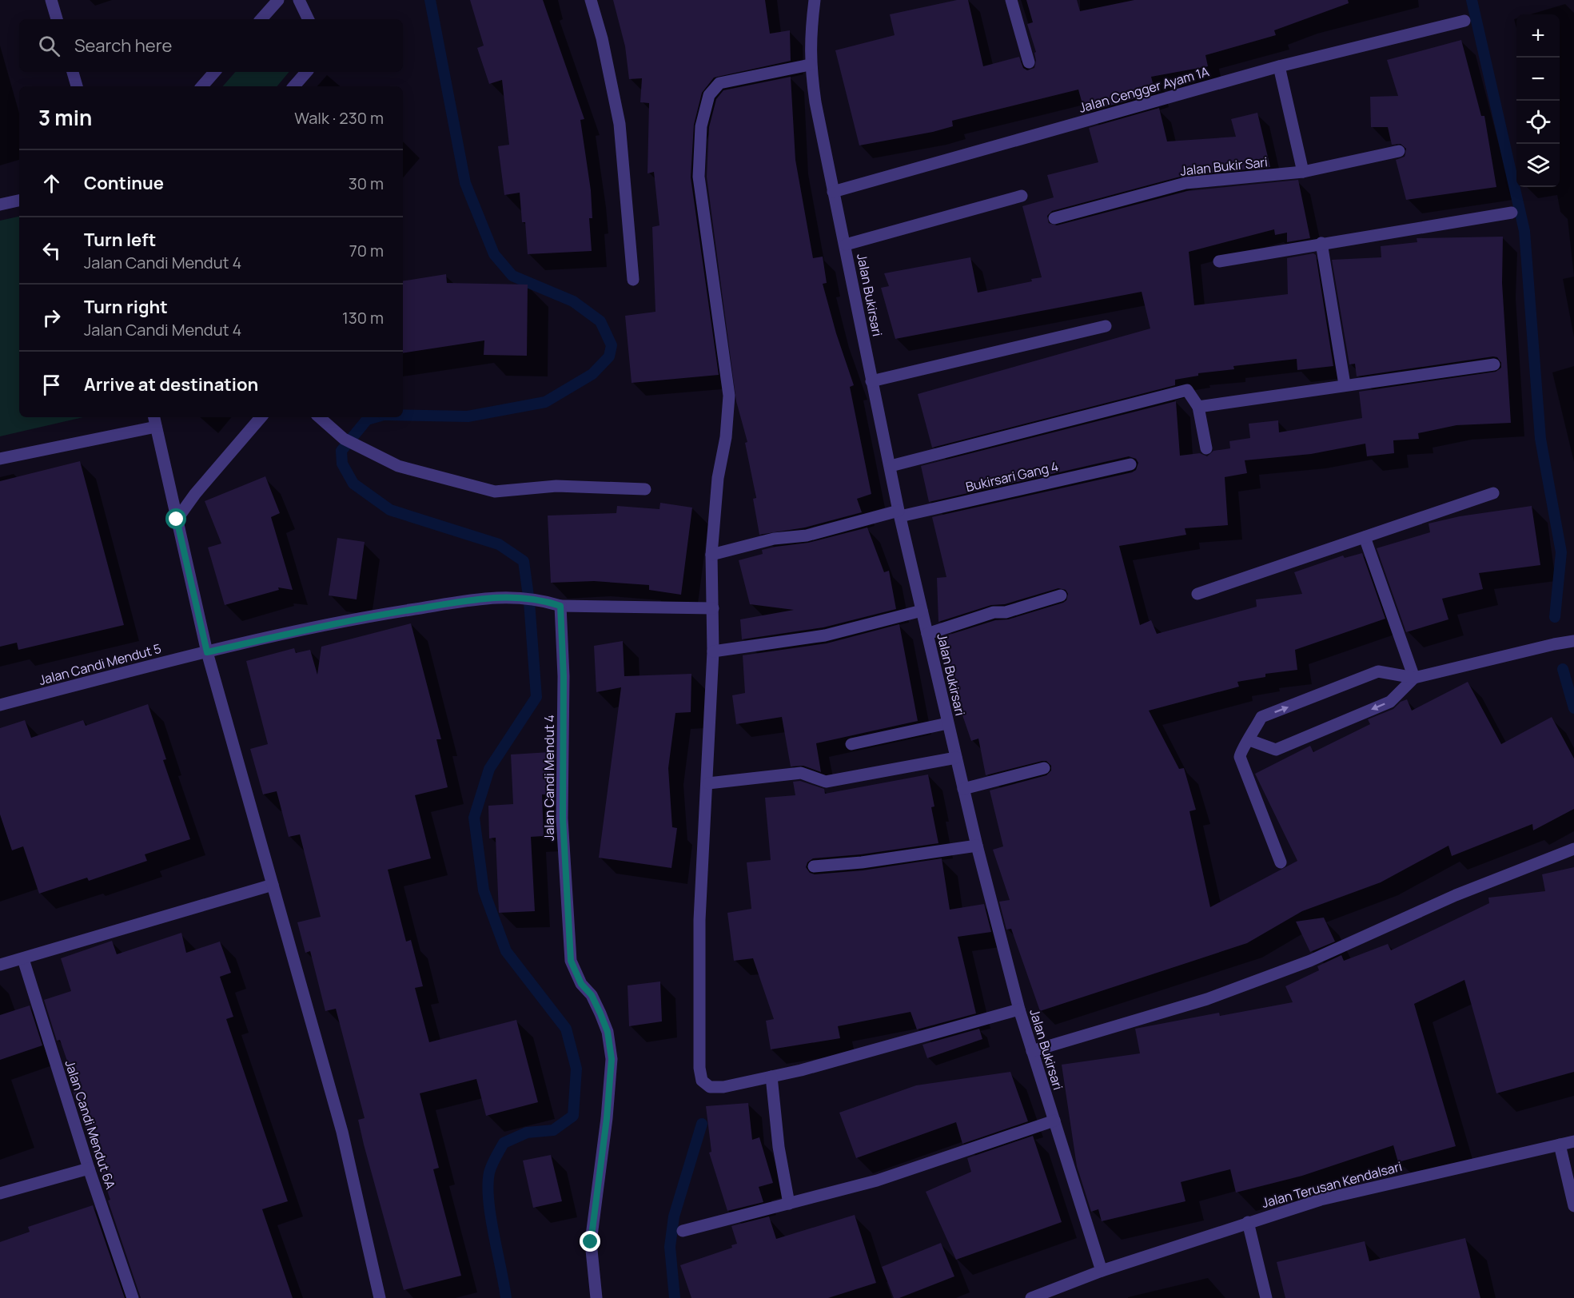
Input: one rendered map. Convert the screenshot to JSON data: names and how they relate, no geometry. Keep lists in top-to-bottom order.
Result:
{
  "streets": {
    "street": [
      "Jalan Cengger Ayam 1A",
      "Jalan Bukir Sari",
      "Jalan Bukirsari",
      "Bukirsari Gang 4",
      "Jalan Candi Mendut 5",
      "Jalan Candi Mendut 4",
      "Jalan Candi Mendut 6A",
      "Jalan Terusan Kendalsari"
    ]
  },
  "crossings": [
    ["Jalan Cengger Ayam 1A", "Jalan Bukirsari"],
    ["Jalan Bukirsari", "Bukirsari Gang 4"],
    ["Jalan Bukirsari", "Jalan Terusan Kendalsari"]
  ],
  "page": {
    "map_buttons": ["+", "−"],
    "search": "Search here",
    "heading": ["3 min", "Walk · 230 m"],
    "list": [
      ["Continue", "30 m"],
      ["Turn left", "Jalan Candi Mendut 4", "70 m"],
      ["Turn right", "Jalan Candi Mendut 4", "130 m"],
      "Arrive at destination"
    ]
  }
}
